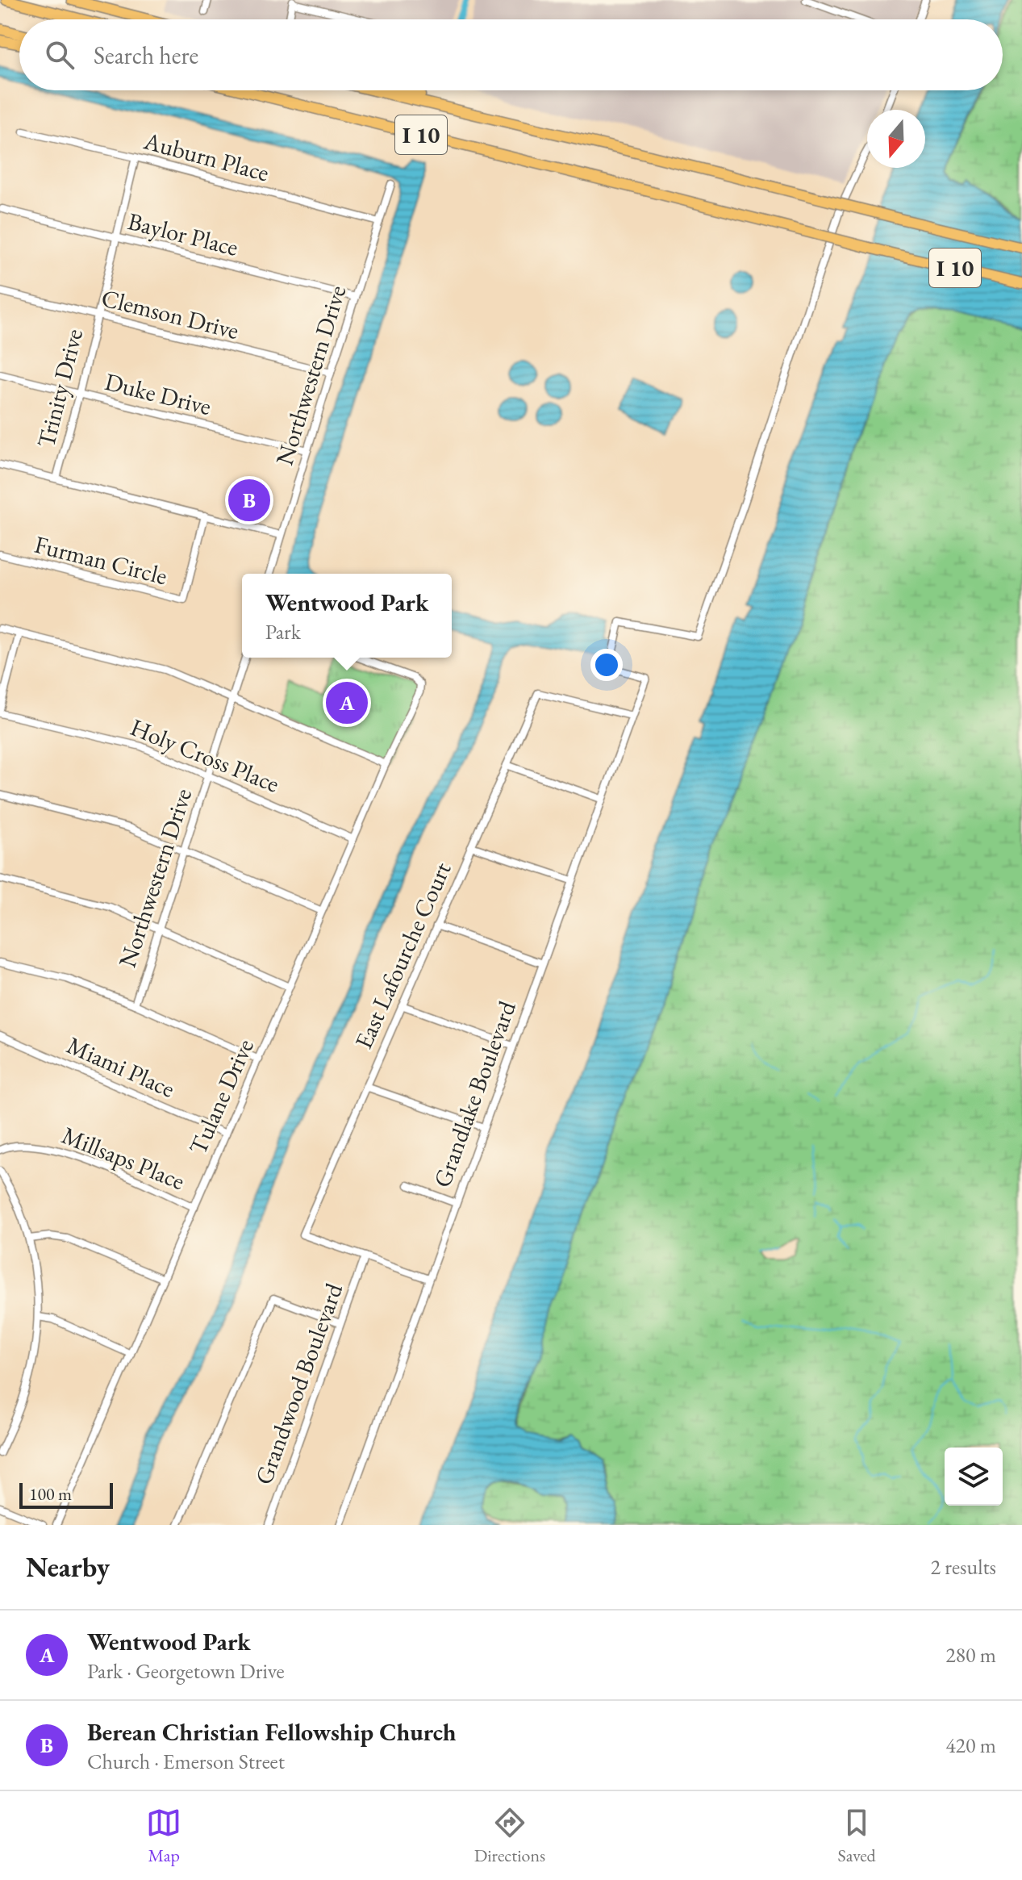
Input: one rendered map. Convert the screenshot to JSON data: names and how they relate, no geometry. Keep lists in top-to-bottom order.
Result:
{
  "streets": {
    "highway": ["I 10"],
    "street": [
      "Auburn Place",
      "Baylor Place",
      "Clemson Drive",
      "Northwestern Drive",
      "Trinity Drive",
      "Duke Drive",
      "Furman Circle",
      "Holy Cross Place",
      "East Lafourche Court",
      "Miami Place",
      "Grandlake Boulevard",
      "Tulane Drive",
      "Millsaps Place",
      "Grandwood Boulevard"
    ]
  },
  "crossings": [
    ["Auburn Place", "Northwestern Drive"],
    ["Auburn Place", "Trinity Drive"],
    ["Baylor Place", "Northwestern Drive"],
    ["Baylor Place", "Trinity Drive"],
    ["Clemson Drive", "Northwestern Drive"],
    ["Clemson Drive", "Trinity Drive"],
    ["Northwestern Drive", "Duke Drive"],
    ["Northwestern Drive", "Holy Cross Place"],
    ["Trinity Drive", "Duke Drive"],
    ["Holy Cross Place", "Tulane Drive"],
    ["East Lafourche Court", "Grandlake Boulevard"],
    ["East Lafourche Court", "Grandwood Boulevard"],
    ["Miami Place", "Tulane Drive"],
    ["Tulane Drive", "Millsaps Place"]
  ],
  "scale_bar": "100 m",
  "north": "bottom",
  "page": {
    "search": "Search here",
    "pins": ["B", "A"],
    "popup": ["Wentwood Park", "Park"],
    "scale": "100 m",
    "heading": ["Nearby", "2 results"],
    "list": [
      {
        "mark": "A",
        "name": "Wentwood Park",
        "note": "Park · Georgetown Drive",
        "value": "280 m"
      },
      {
        "mark": "B",
        "name": "Berean Christian Fellowship Church",
        "note": "Church · Emerson Street",
        "value": "420 m"
      }
    ],
    "nav": ["Map", "Directions", "Saved"]
  }
}
